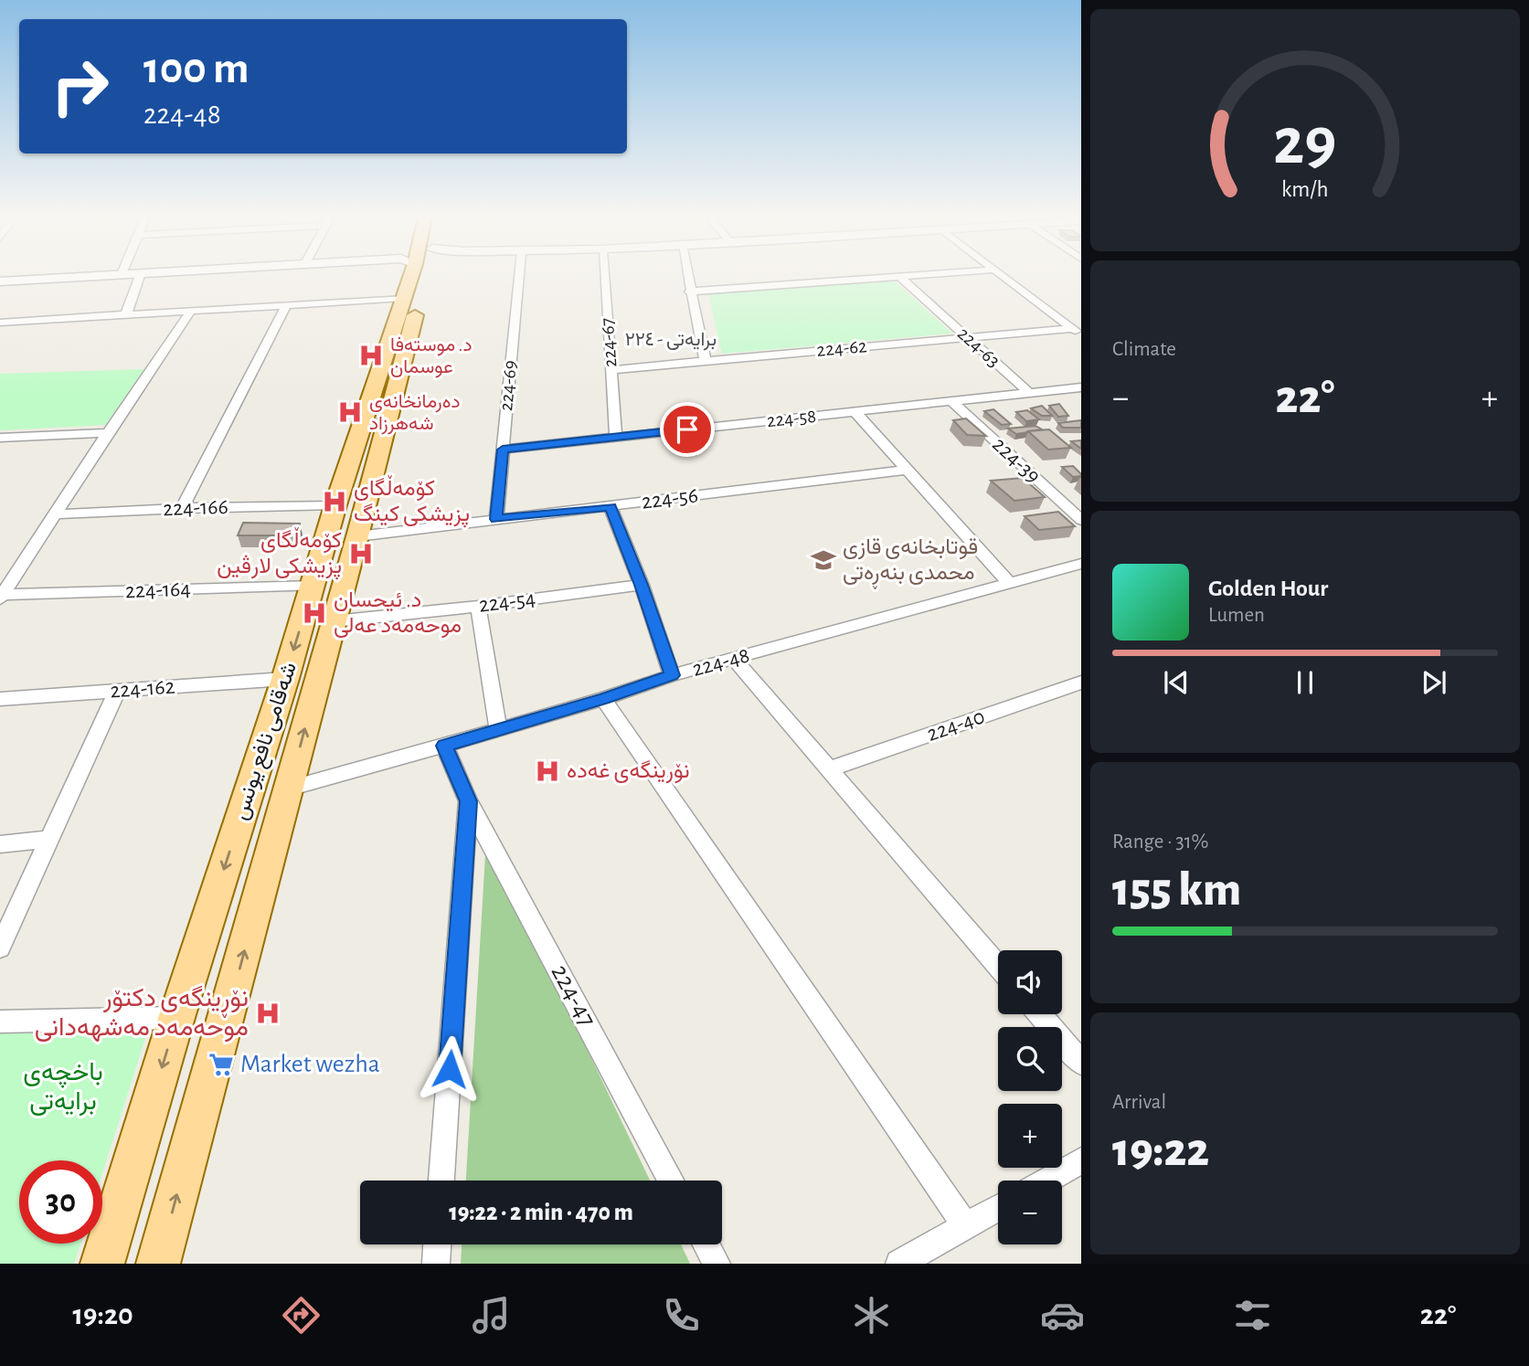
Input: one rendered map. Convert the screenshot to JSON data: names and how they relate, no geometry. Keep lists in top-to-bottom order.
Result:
{
  "streets": {
    "main road": ["شەقامی نافع یونس"],
    "street": [
      "224-67",
      "224-63",
      "224-62",
      "224-69",
      "224-58",
      "224-39",
      "224-56",
      "224-166",
      "224-164",
      "224-54",
      "224-48",
      "224-162",
      "224-40",
      "224-47"
    ]
  },
  "crossings": [
    ["224-67", "224-62"],
    ["224-67", "224-58"],
    ["224-63", "224-62"],
    ["224-63", "224-58"],
    ["224-69", "224-58"],
    ["224-69", "224-56"],
    ["224-58", "224-39"],
    ["224-56", "شەقامی نافع یونس"],
    ["224-166", "شەقامی نافع یونس"],
    ["224-164", "شەقامی نافع یونس"],
    ["224-54", "شەقامی نافع یونس"],
    ["224-48", "شەقامی نافع یونس"],
    ["224-48", "224-47"],
    ["224-162", "شەقامی نافع یونس"]
  ],
  "districts": ["برایەتی - ٢٢٤"],
  "parks": ["باخچەی برایەتی"],
  "places": {
    "hospital": [
      "د. موستەفا عوسمان",
      "دەرمانخانەی شەهرزاد",
      "کۆمەڵگای پزیشکی کینگ",
      "کۆمەڵگای پزیشکی لارڤین",
      "د. ئیحسان موحەمەد عەلی",
      "نۆرینگەی غەدە",
      "نۆڕینگەی دکتۆر موحەمەد مەشهەدانی"
    ],
    "school or university": ["قوتابخانەی قازی محمدی بنەڕەتی"],
    "supermarket": ["Market wezha"]
  },
  "page": {
    "turn": ["100 m", "224-48"],
    "tile": [
      "Climate",
      ["Range · 31%", "155 km"],
      ["Arrival", "19:22"]
    ],
    "heat": ["−", "22°", "+"],
    "song": ["Golden Hour", "Lumen"],
    "map_buttons": ["+", "−"],
    "limit": "30",
    "trip": "19:22 · 2 min · 470 m",
    "tabs": ["19:20", "22°"],
    "gauge": ["29", "km/h"]
  }
}
